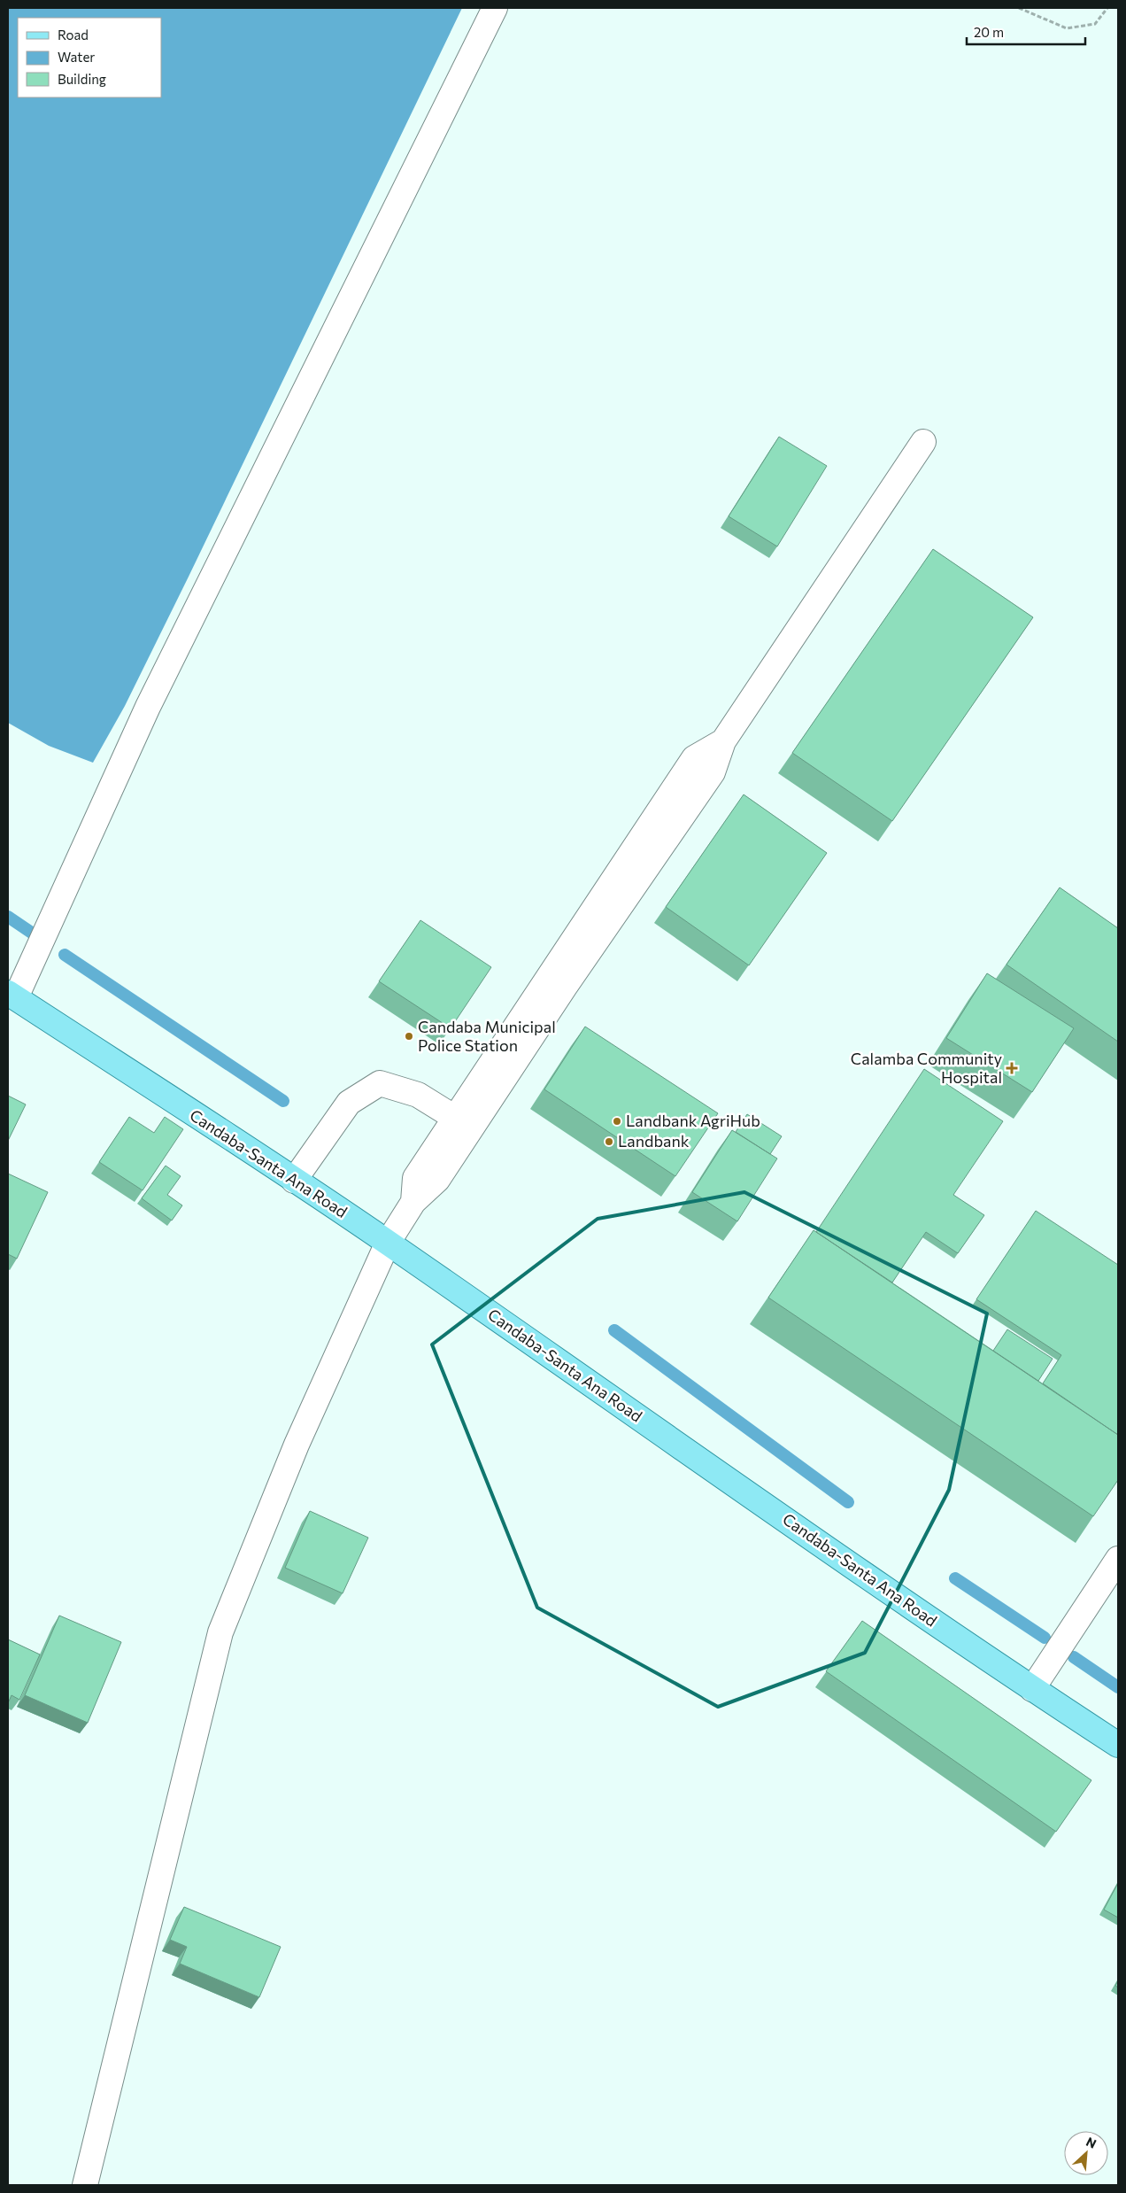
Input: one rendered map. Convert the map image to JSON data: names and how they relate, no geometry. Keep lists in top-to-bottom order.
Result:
{
  "streets": {
    "main road": ["Candaba-Santa Ana Road"]
  },
  "places": {
    "other": ["Candaba Municipal Police Station", "Landbank AgriHub", "Landbank"],
    "health": ["Calamba Community Hospital"]
  },
  "legend": ["Road", "Water", "Building"],
  "scale_bar": "20 m",
  "north": "top right"
}
